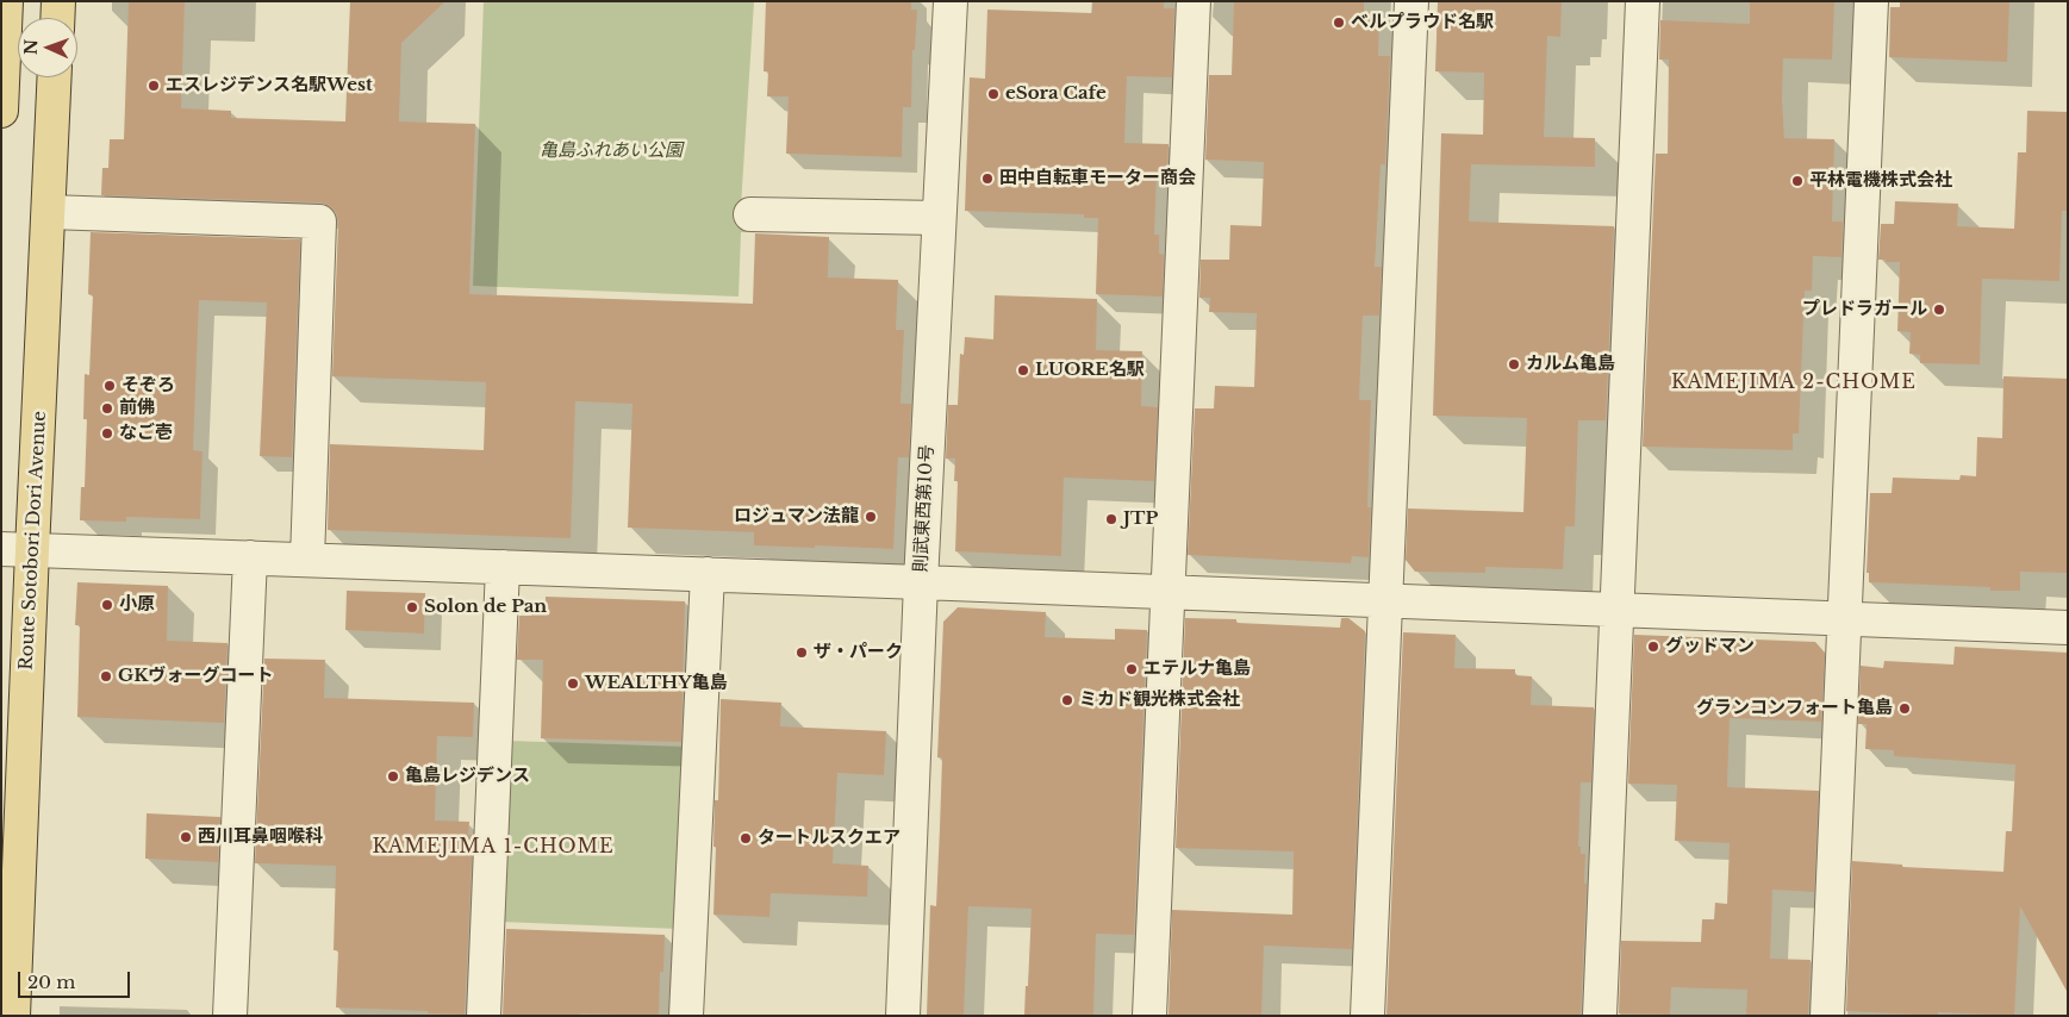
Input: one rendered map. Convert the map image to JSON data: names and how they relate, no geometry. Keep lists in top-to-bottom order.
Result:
{
  "streets": {
    "main road": ["Route Sotobori Dori Avenue"],
    "street": ["則武東西第10号"]
  },
  "districts": ["KAMEJIMA 2-CHOME", "KAMEJIMA 1-CHOME"],
  "parks": ["亀島ふれあい公園"],
  "places": [
    "ベルプラウド名駅",
    "エスレジデンス名駅West",
    "eSora Cafe",
    "田中自転車モーター商会",
    "平林電機株式会社",
    "プレドラガール",
    "カルム亀島",
    "LUORE名駅",
    "そぞろ",
    "前佛",
    "なご壱",
    "ロジュマン法龍",
    "JTP",
    "小原",
    "Solon de Pan",
    "グッドマン",
    "ザ・パーク",
    "エテルナ亀島",
    "GKヴォーグコート",
    "WEALTHY亀島",
    "ミカド観光株式会社",
    "グランコンフォート亀島",
    "亀島レジデンス",
    "西川耳鼻咽喉科",
    "タートルスクエア"
  ],
  "scale_bar": "20 m",
  "north": "left"
}
